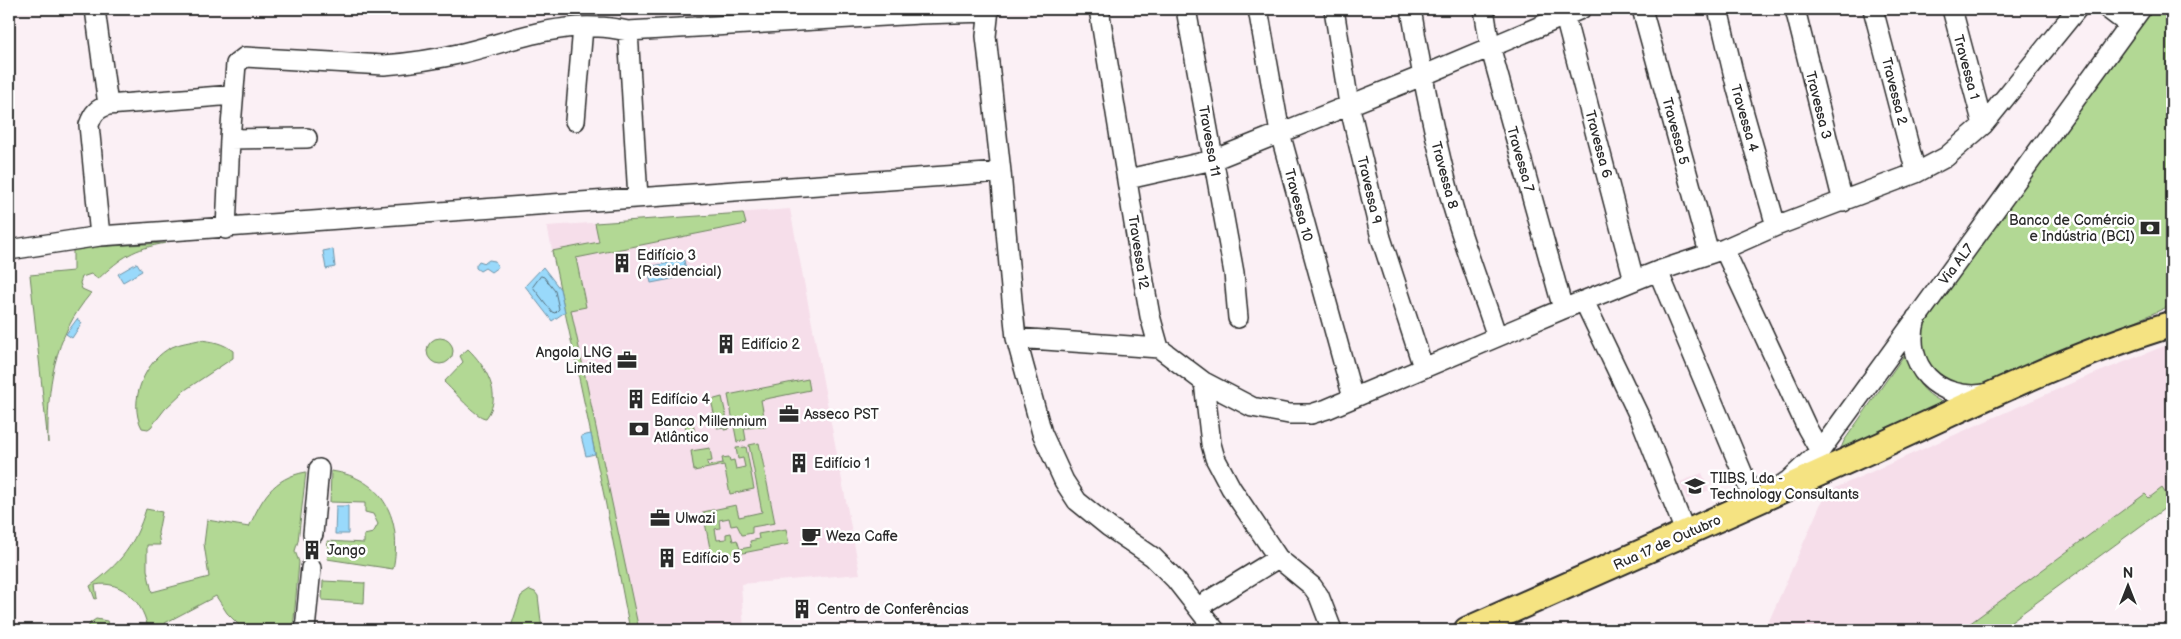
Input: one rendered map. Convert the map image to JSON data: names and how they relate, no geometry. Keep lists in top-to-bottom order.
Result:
{
  "streets": {
    "main road": ["Rua 17 de Outubro"],
    "street": [
      "Travessa 1",
      "Travessa 2",
      "Travessa 3",
      "Travessa 4",
      "Travessa 5",
      "Travessa 11",
      "Travessa 6",
      "Travessa 7",
      "Travessa 8",
      "Travessa 9",
      "Travessa 10",
      "Travessa 12",
      "Via AL7"
    ]
  },
  "crossings": [
    ["Travessa 5", "Via AL7"],
    ["Via AL7", "Rua 17 de Outubro"]
  ],
  "places": {
    "bank": ["Banco de Comércio e Indústria (BCI)", "Banco Millennium Atlântico"],
    "building": [
      "Edifício 3 (Residencial)",
      "Edifício 2",
      "Edifício 4",
      "Edifício 1",
      "Jango",
      "Edifício 5",
      "Centro de Conferências"
    ],
    "office": ["Angola LNG Limited", "Asseco PST", "Ulwazi"],
    "school or university": ["TIIBS, Lda - Technology Consultants"],
    "cafe": ["Weza Caffe"]
  },
  "north": "top"
}
